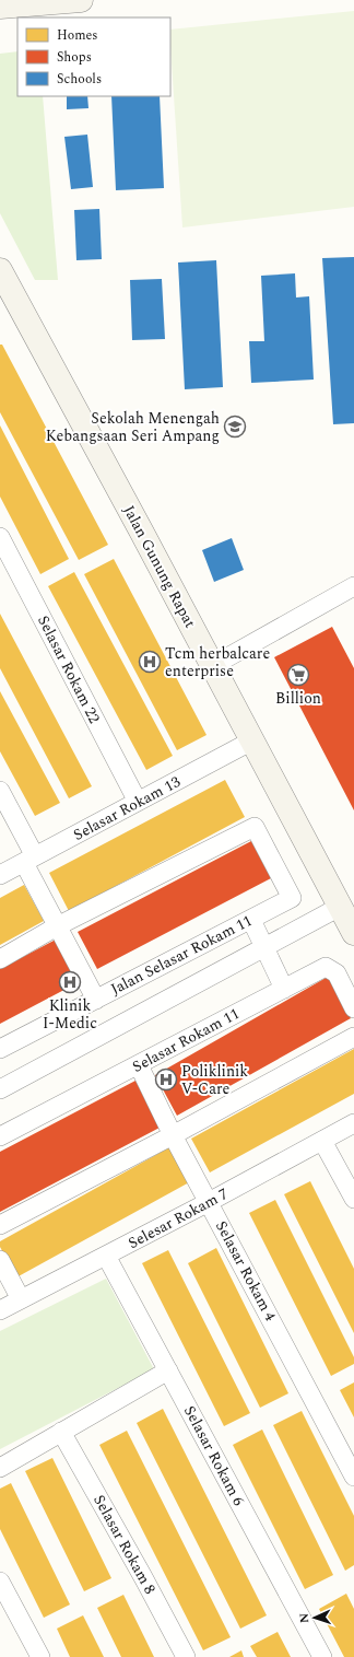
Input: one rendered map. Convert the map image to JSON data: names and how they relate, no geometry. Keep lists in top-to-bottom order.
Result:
{
  "streets": {
    "street": [
      "Jalan Gunung Rapat",
      "Selasar Rokam 22",
      "Selasar Rokam 13",
      "Jalan Selasar Rokam 11",
      "Selasar Rokam 11",
      "Selesar Rokam 7",
      "Selasar Rokam 4",
      "Selasar Rokam 6",
      "Selasar Rokam 8"
    ]
  },
  "crossings": [
    ["Jalan Gunung Rapat", "Selasar Rokam 13"],
    ["Selasar Rokam 22", "Selasar Rokam 13"],
    ["Selasar Rokam 11", "Selasar Rokam 4"],
    ["Selesar Rokam 7", "Selasar Rokam 4"],
    ["Selesar Rokam 7", "Selasar Rokam 6"]
  ],
  "places": {
    "school or university": ["Sekolah Menengah Kebangsaan Seri Ampang"],
    "hospital": ["Tcm herbalcare enterprise", "Klinik I-Medic", "Poliklinik V-Care"],
    "supermarket": ["Billion"]
  },
  "legend": ["Homes", "Shops", "Schools"],
  "north": "left"
}
